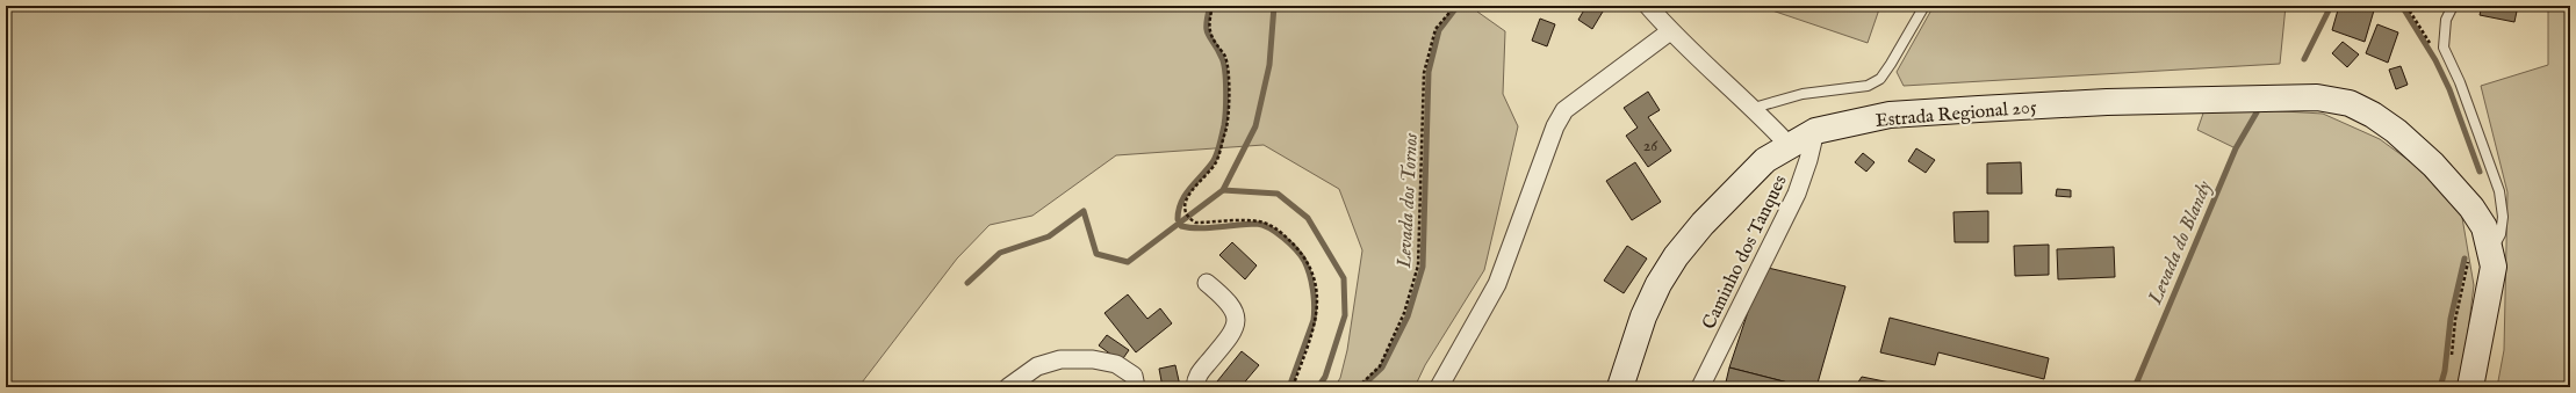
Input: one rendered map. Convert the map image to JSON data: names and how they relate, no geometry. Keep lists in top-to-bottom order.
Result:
{
  "streets": {
    "main road": ["Estrada Regional 205"],
    "street": ["Caminho dos Tanques"]
  },
  "crossings": [
    ["Estrada Regional 205", "Caminho dos Tanques"]
  ],
  "water": ["Levada dos Tornos", "Levada do Blandy"],
  "house_numbers": ["26"]
}
